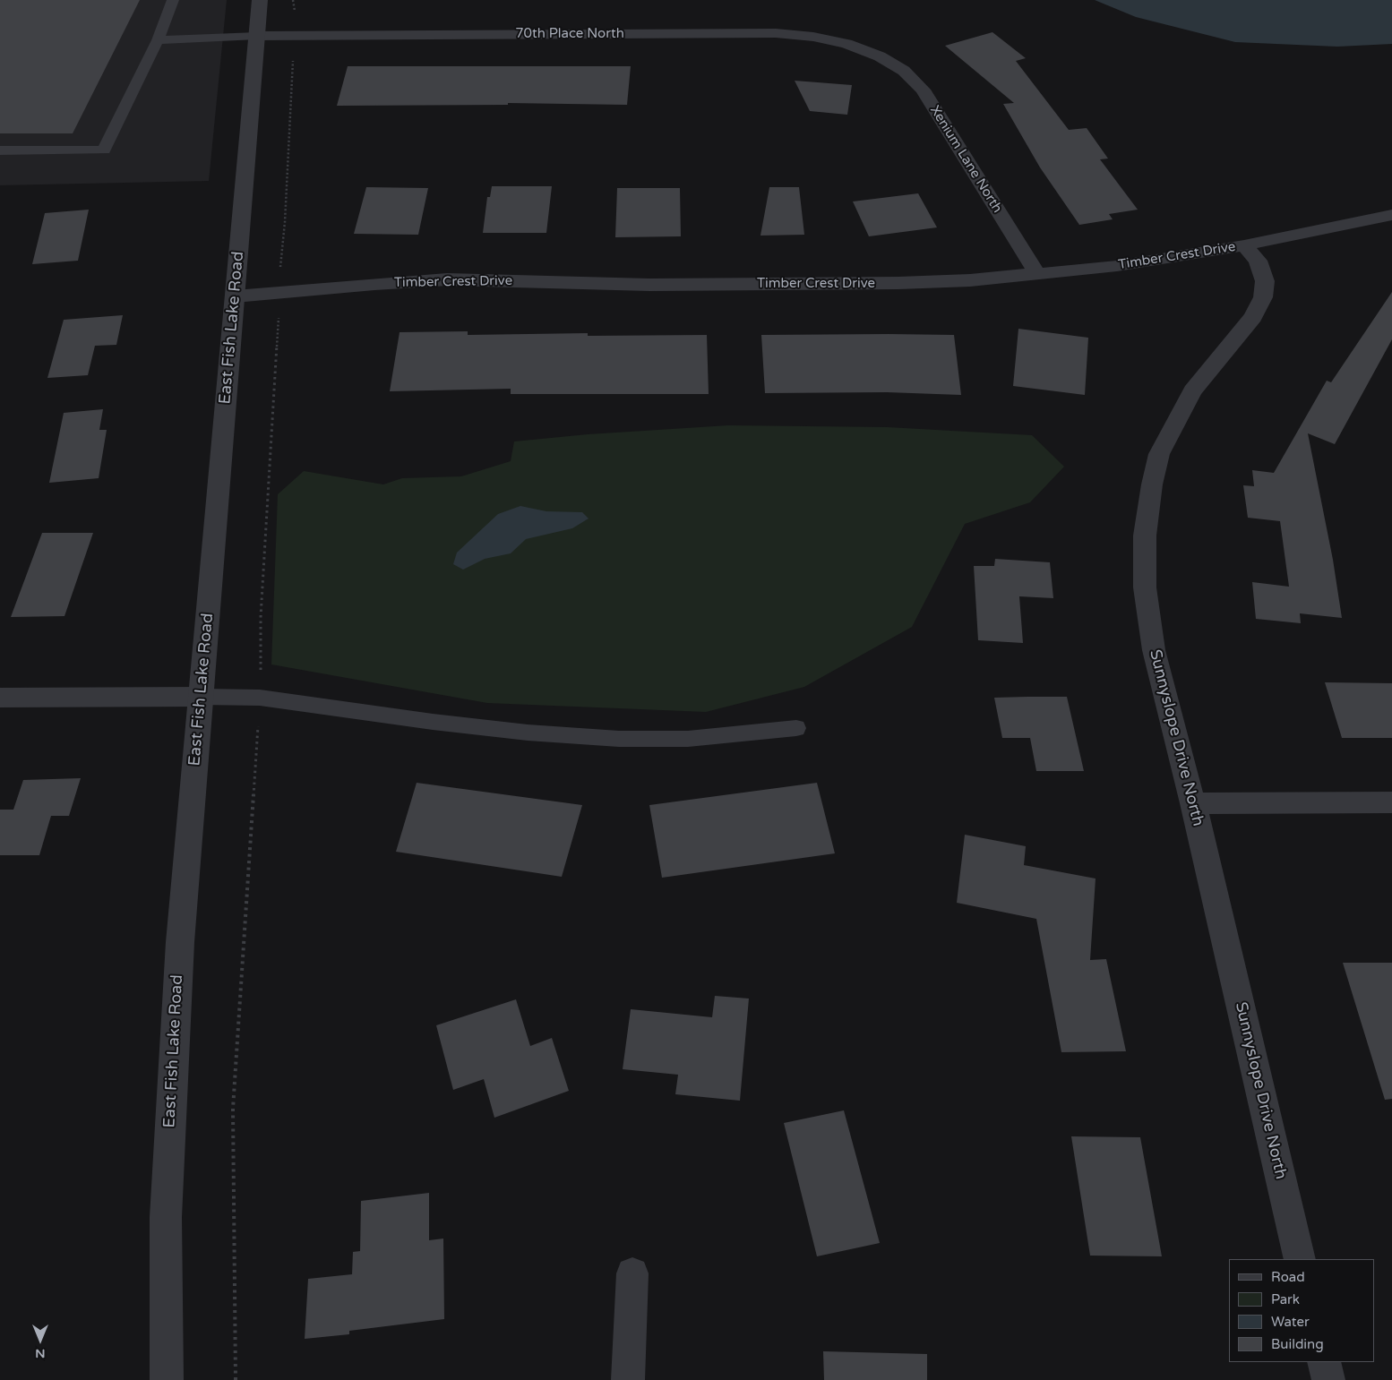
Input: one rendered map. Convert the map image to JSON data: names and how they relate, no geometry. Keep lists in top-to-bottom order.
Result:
{
  "streets": {
    "street": [
      "70th Place North",
      "Xenium Lane North",
      "Timber Crest Drive",
      "East Fish Lake Road",
      "Sunnyslope Drive North"
    ]
  },
  "crossings": [
    ["70th Place North", "Xenium Lane North"],
    ["70th Place North", "East Fish Lake Road"],
    ["Xenium Lane North", "Timber Crest Drive"],
    ["Timber Crest Drive", "East Fish Lake Road"],
    ["Timber Crest Drive", "Sunnyslope Drive North"]
  ],
  "legend": [
    "Road",
    "Park",
    "Water",
    "Building"
  ],
  "north": "bottom"
}
